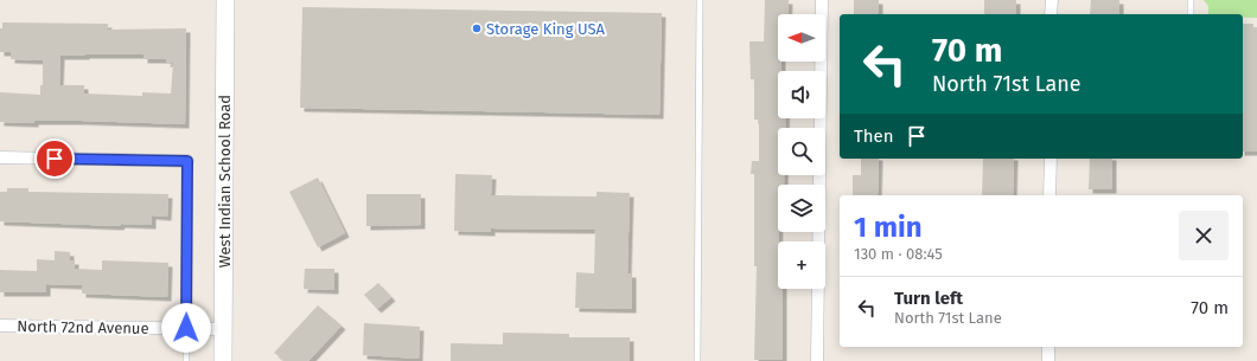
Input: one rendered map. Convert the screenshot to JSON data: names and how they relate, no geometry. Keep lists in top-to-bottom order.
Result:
{
  "streets": {
    "main road": ["West Indian School Road"],
    "street": ["North 72nd Avenue"]
  },
  "crossings": [
    ["West Indian School Road", "North 72nd Avenue"]
  ],
  "places": ["Storage King USA"],
  "north": "left",
  "page": {
    "map_buttons": "+",
    "turn": ["70 m", "North 71st Lane"],
    "then": "Then",
    "heading": ["1 min", "130 m · 08:45"],
    "list": [
      {
        "name": "Turn left",
        "note": "North 71st Lane",
        "value": "70 m"
      }
    ]
  }
}
